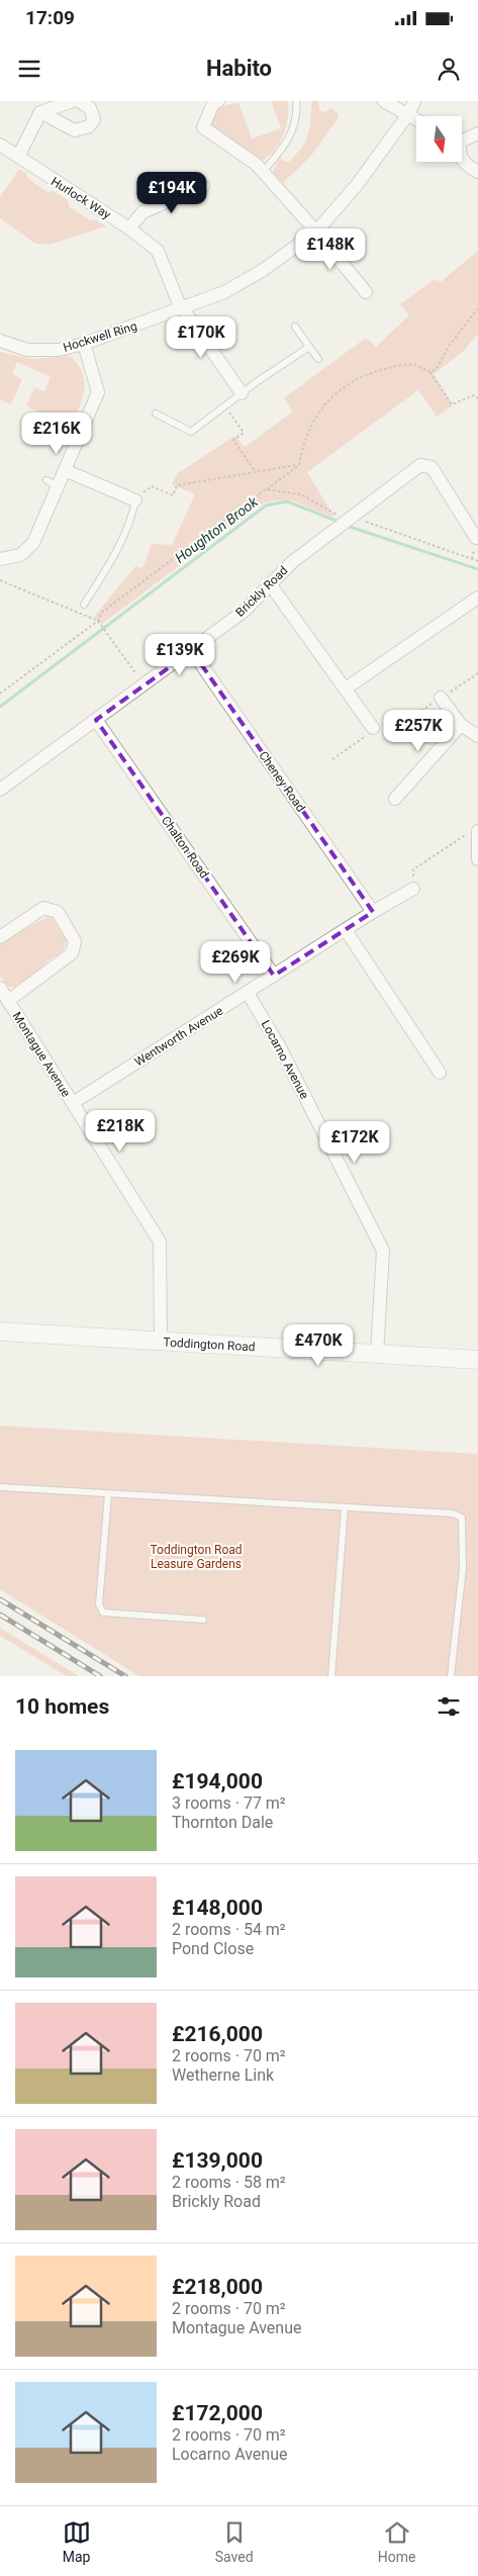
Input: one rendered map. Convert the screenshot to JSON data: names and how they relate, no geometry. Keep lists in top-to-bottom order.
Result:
{
  "streets": {
    "main road": ["Toddington Road"],
    "street": [
      "Hurlock Way",
      "Hockwell Ring",
      "Brickly Road",
      "Cheney Road",
      "Chalton Road",
      "Wentworth Avenue",
      "Montague Avenue",
      "Locarno Avenue"
    ]
  },
  "crossings": [
    ["Hurlock Way", "Hockwell Ring"],
    ["Brickly Road", "Cheney Road"],
    ["Brickly Road", "Chalton Road"],
    ["Cheney Road", "Wentworth Avenue"],
    ["Chalton Road", "Wentworth Avenue"],
    ["Wentworth Avenue", "Montague Avenue"],
    ["Wentworth Avenue", "Locarno Avenue"],
    ["Montague Avenue", "Toddington Road"],
    ["Locarno Avenue", "Toddington Road"]
  ],
  "water": ["Houghton Brook"],
  "parks": ["Toddington Road Leasure Gardens"],
  "north": "bottom",
  "page": {
    "status": "17:09",
    "header": "Habito",
    "price": [
      "£194K",
      "£148K",
      "£170K",
      "£216K",
      "£139K",
      "£257K",
      "£269K",
      "£218K",
      "£172K",
      "£470K"
    ],
    "heading": "10 homes",
    "list": [
      {
        "name": "£194,000",
        "note": "3 rooms · 77 m² · Thornton Dale"
      },
      {
        "name": "£148,000",
        "note": "2 rooms · 54 m² · Pond Close"
      },
      {
        "name": "£216,000",
        "note": "2 rooms · 70 m² · Wetherne Link"
      },
      {
        "name": "£139,000",
        "note": "2 rooms · 58 m² · Brickly Road"
      },
      {
        "name": "£218,000",
        "note": "2 rooms · 70 m² · Montague Avenue"
      },
      {
        "name": "£172,000",
        "note": "2 rooms · 70 m² · Locarno Avenue"
      }
    ],
    "tabs": ["Map", "Saved", "Home"]
  }
}
